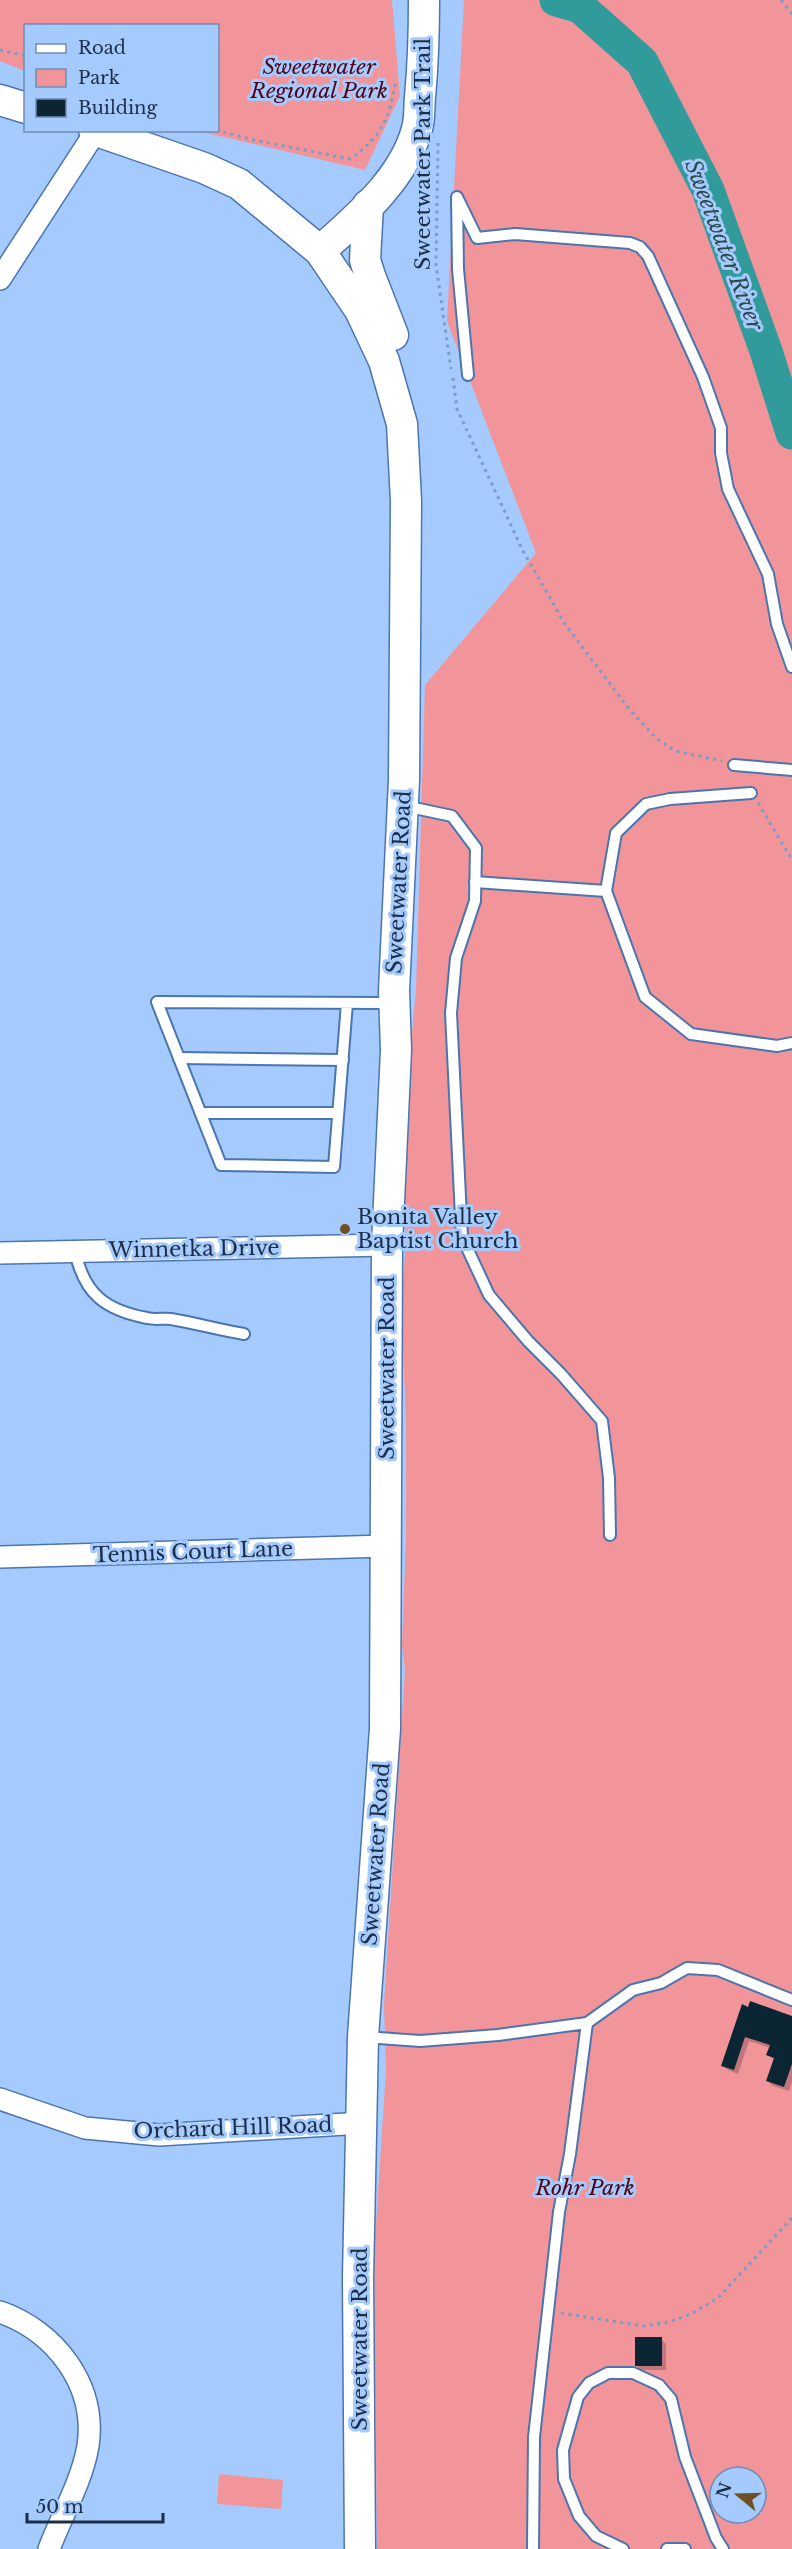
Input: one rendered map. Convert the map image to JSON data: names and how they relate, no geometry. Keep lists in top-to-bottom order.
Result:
{
  "streets": {
    "main road": ["Sweetwater Road"],
    "street": ["Winnetka Drive", "Tennis Court Lane", "Orchard Hill Road"],
    "path": ["Sweetwater Park Trail"]
  },
  "crossings": [
    ["Sweetwater Road", "Winnetka Drive"],
    ["Sweetwater Road", "Tennis Court Lane"],
    ["Sweetwater Road", "Orchard Hill Road"]
  ],
  "water": ["Sweetwater River"],
  "parks": ["Sweetwater Regional Park", "Rohr Park"],
  "places": ["Bonita Valley Baptist Church"],
  "legend": ["Road", "Park", "Building"],
  "scale_bar": "50 m",
  "north": "left"
}
